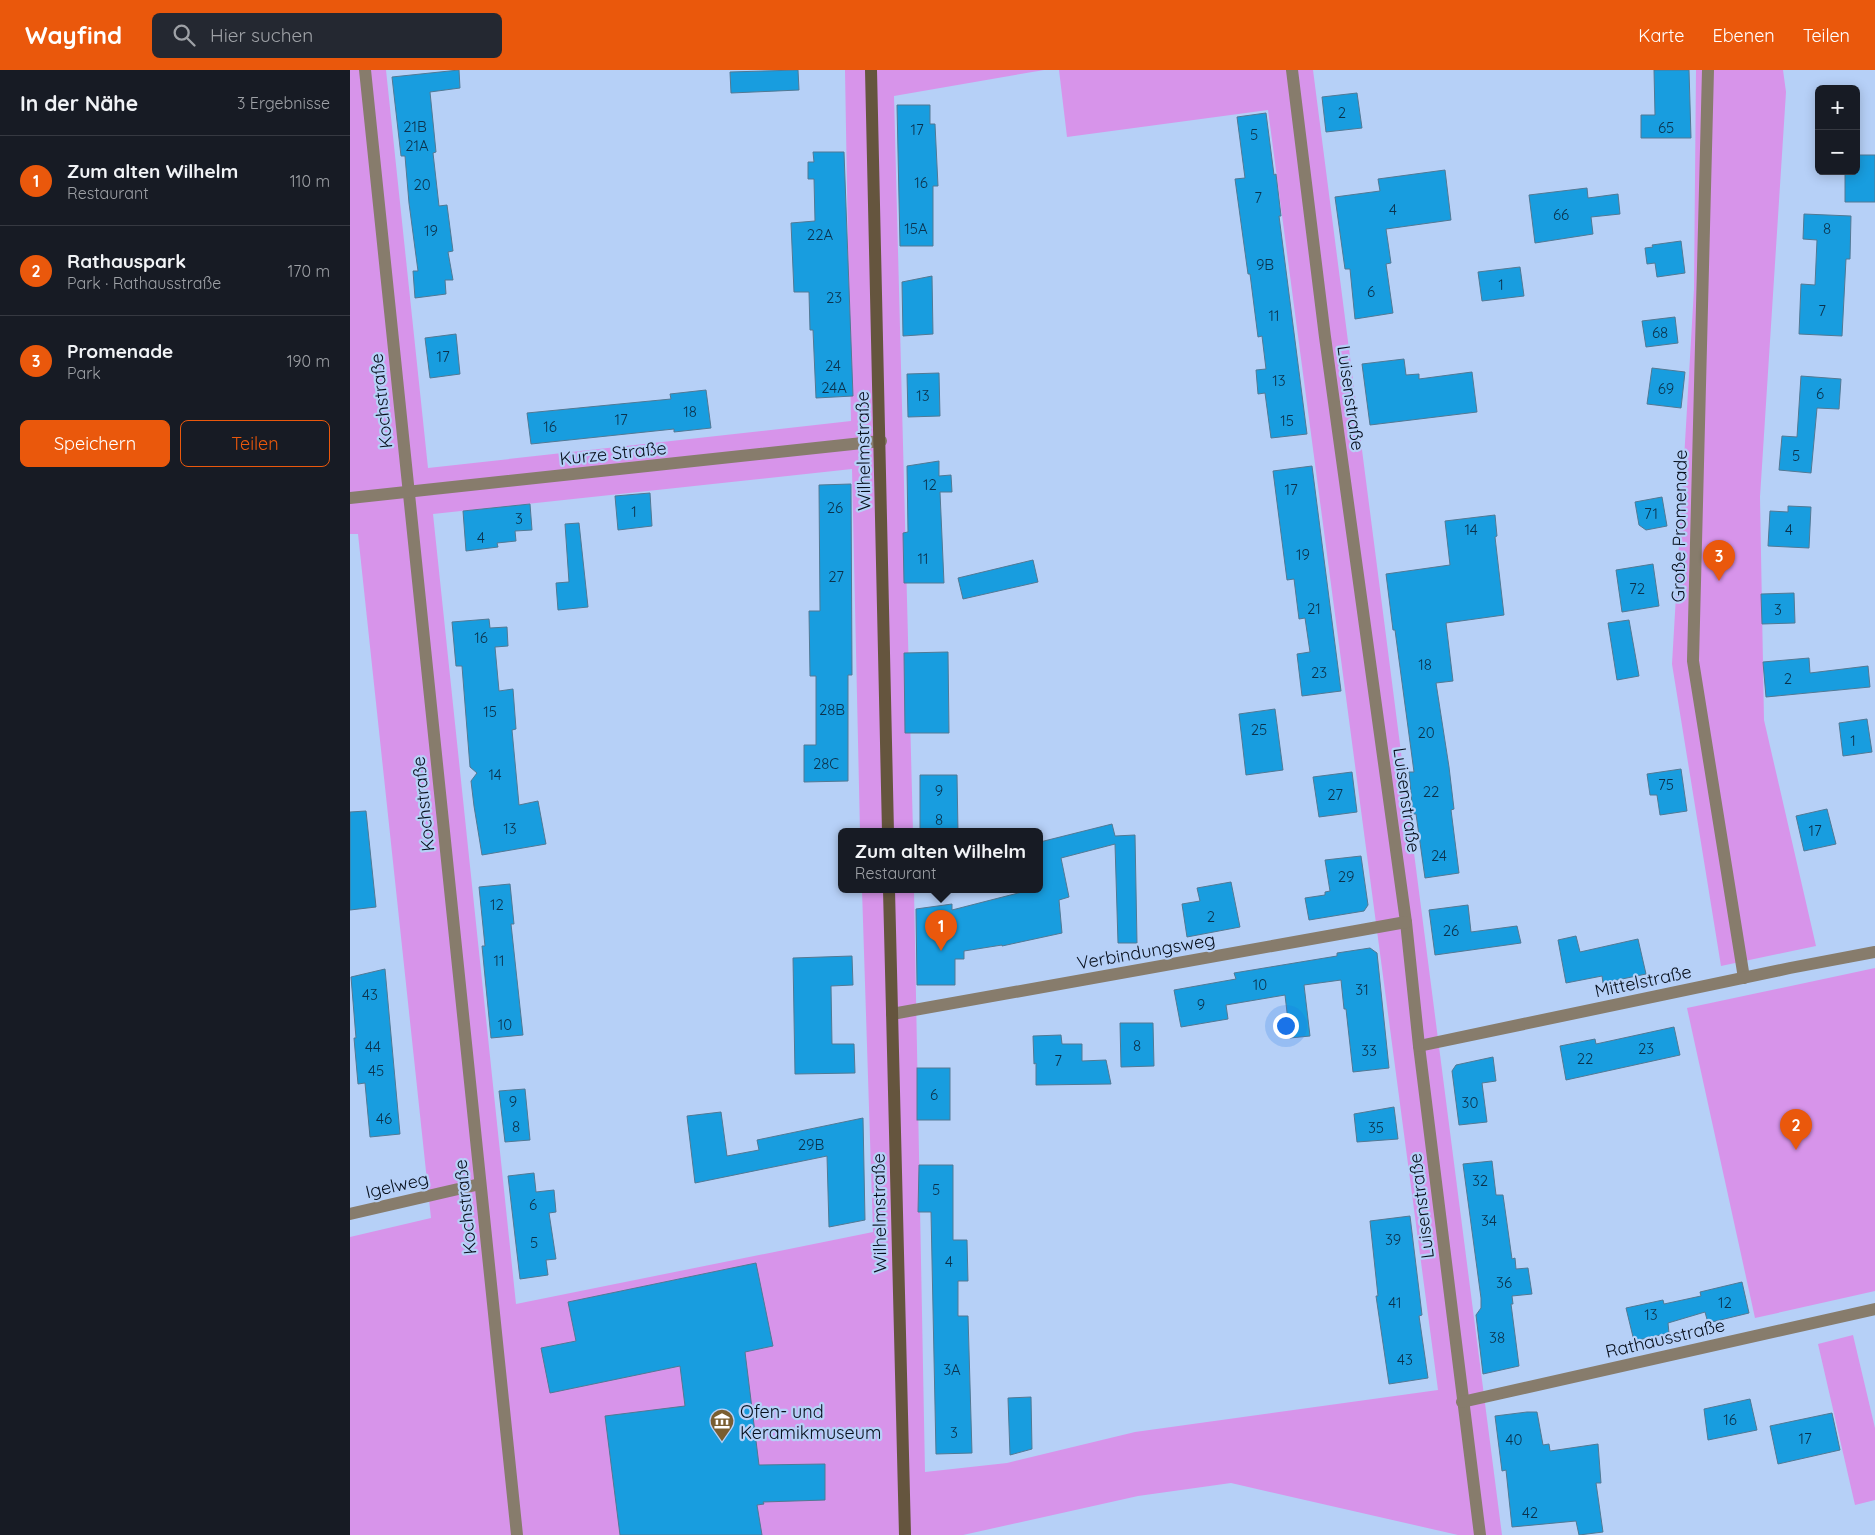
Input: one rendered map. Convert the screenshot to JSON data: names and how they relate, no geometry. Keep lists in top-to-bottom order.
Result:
{
  "streets": {
    "street": [
      "Luisenstraße",
      "Kochstraße",
      "Wilhelmstraße",
      "Kurze Straße",
      "Große Promenade",
      "Verbindungsweg",
      "Mittelstraße",
      "Igelweg",
      "Rathausstraße"
    ]
  },
  "crossings": [
    ["Luisenstraße", "Verbindungsweg"],
    ["Luisenstraße", "Mittelstraße"],
    ["Luisenstraße", "Rathausstraße"],
    ["Kochstraße", "Kurze Straße"],
    ["Kochstraße", "Igelweg"],
    ["Wilhelmstraße", "Kurze Straße"],
    ["Wilhelmstraße", "Verbindungsweg"],
    ["Große Promenade", "Mittelstraße"]
  ],
  "places": {
    "museum": ["Ofen- und Keramikmuseum"]
  },
  "house_numbers": [
    "2",
    "21B",
    "65",
    "17",
    "5",
    "21A",
    "16",
    "20",
    "7",
    "4",
    "66",
    "15A",
    "8",
    "19",
    "22A",
    "9B",
    "1",
    "6",
    "23",
    "7",
    "11",
    "68",
    "17",
    "24",
    "13",
    "24A",
    "69",
    "6",
    "13",
    "18",
    "17",
    "15",
    "16",
    "5",
    "12",
    "17",
    "26",
    "1",
    "71",
    "3",
    "14",
    "4",
    "4",
    "19",
    "11",
    "27",
    "72",
    "21",
    "3",
    "16",
    "18",
    "23",
    "2",
    "28B",
    "15",
    "25",
    "20",
    "1",
    "28C",
    "14",
    "75",
    "9",
    "22",
    "27",
    "8",
    "13",
    "17",
    "24",
    "29",
    "12",
    "2",
    "26",
    "11",
    "10",
    "31",
    "43",
    "9",
    "10",
    "8",
    "44",
    "23",
    "33",
    "22",
    "7",
    "45",
    "6",
    "9",
    "30",
    "46",
    "8",
    "35",
    "29B",
    "32",
    "5",
    "6",
    "34",
    "39",
    "5",
    "4",
    "36",
    "41",
    "12",
    "13",
    "38",
    "43",
    "3A",
    "16",
    "3",
    "17",
    "40",
    "42"
  ],
  "page": {
    "header": "Wayfind",
    "search": "Hier suchen",
    "nav": ["Karte", "Ebenen", "Teilen"],
    "heading": ["In der Nähe", "3 Ergebnisse"],
    "map_buttons": ["+", "−"],
    "list": [
      {
        "mark": "1",
        "name": "Zum alten Wilhelm",
        "note": "Restaurant",
        "value": "110 m"
      },
      {
        "mark": "2",
        "name": "Rathauspark",
        "note": "Park · Rathausstraße",
        "value": "170 m"
      },
      {
        "mark": "3",
        "name": "Promenade",
        "note": "Park",
        "value": "190 m"
      }
    ],
    "buttons": ["Speichern", "Teilen"],
    "pins": ["3", "1", "2"],
    "popup": ["Zum alten Wilhelm", "Restaurant"]
  }
}
